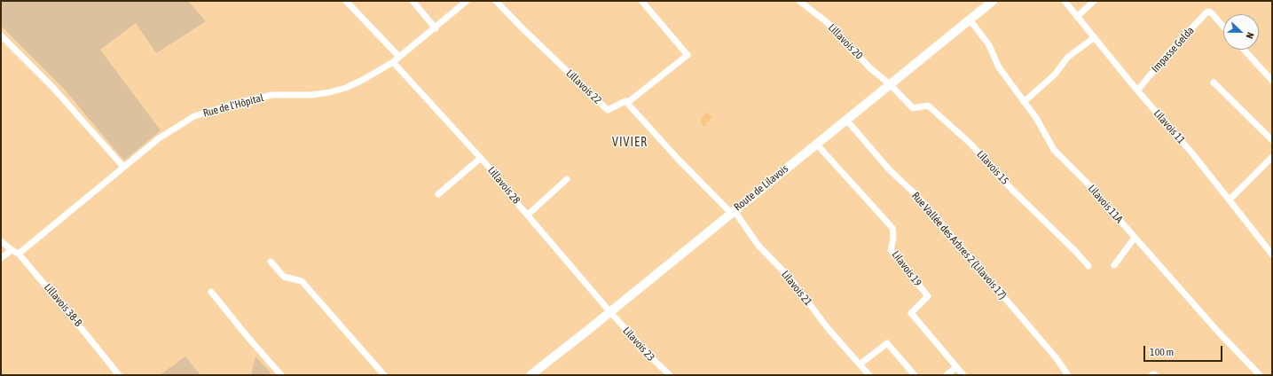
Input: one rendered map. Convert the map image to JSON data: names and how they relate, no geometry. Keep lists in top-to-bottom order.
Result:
{
  "streets": {
    "main road": ["Route de Lilavois"],
    "street": [
      "Lillavois 20",
      "Impasse Gelda",
      "Lillavois 22",
      "Rue de l'Hôpital",
      "Lilavois 11",
      "Lilavois 15",
      "Lillavois 28",
      "Lilavois 11A",
      "Rue Vallée des Arbres 2 (Lilavois 17)",
      "Lilavois 19",
      "Lilavois 21",
      "Lillavois 38-B",
      "Lilavois 23"
    ]
  },
  "crossings": [
    ["Lillavois 20", "Lilavois 15"],
    ["Lillavois 20", "Route de Lilavois"],
    ["Impasse Gelda", "Lilavois 11"],
    ["Rue de l'Hôpital", "Lillavois 28"],
    ["Rue de l'Hôpital", "Lillavois 38-B"],
    ["Lilavois 15", "Route de Lilavois"],
    ["Lillavois 28", "Route de Lilavois"],
    ["Lillavois 28", "Lilavois 23"],
    ["Route de Lilavois", "Lilavois 11A"],
    ["Route de Lilavois", "Rue Vallée des Arbres 2 (Lilavois 17)"],
    ["Route de Lilavois", "Lilavois 19"],
    ["Route de Lilavois", "Lilavois 21"],
    ["Route de Lilavois", "Lilavois 23"]
  ],
  "districts": ["VIVIER"],
  "scale_bar": "100 m",
  "north": "right"
}
